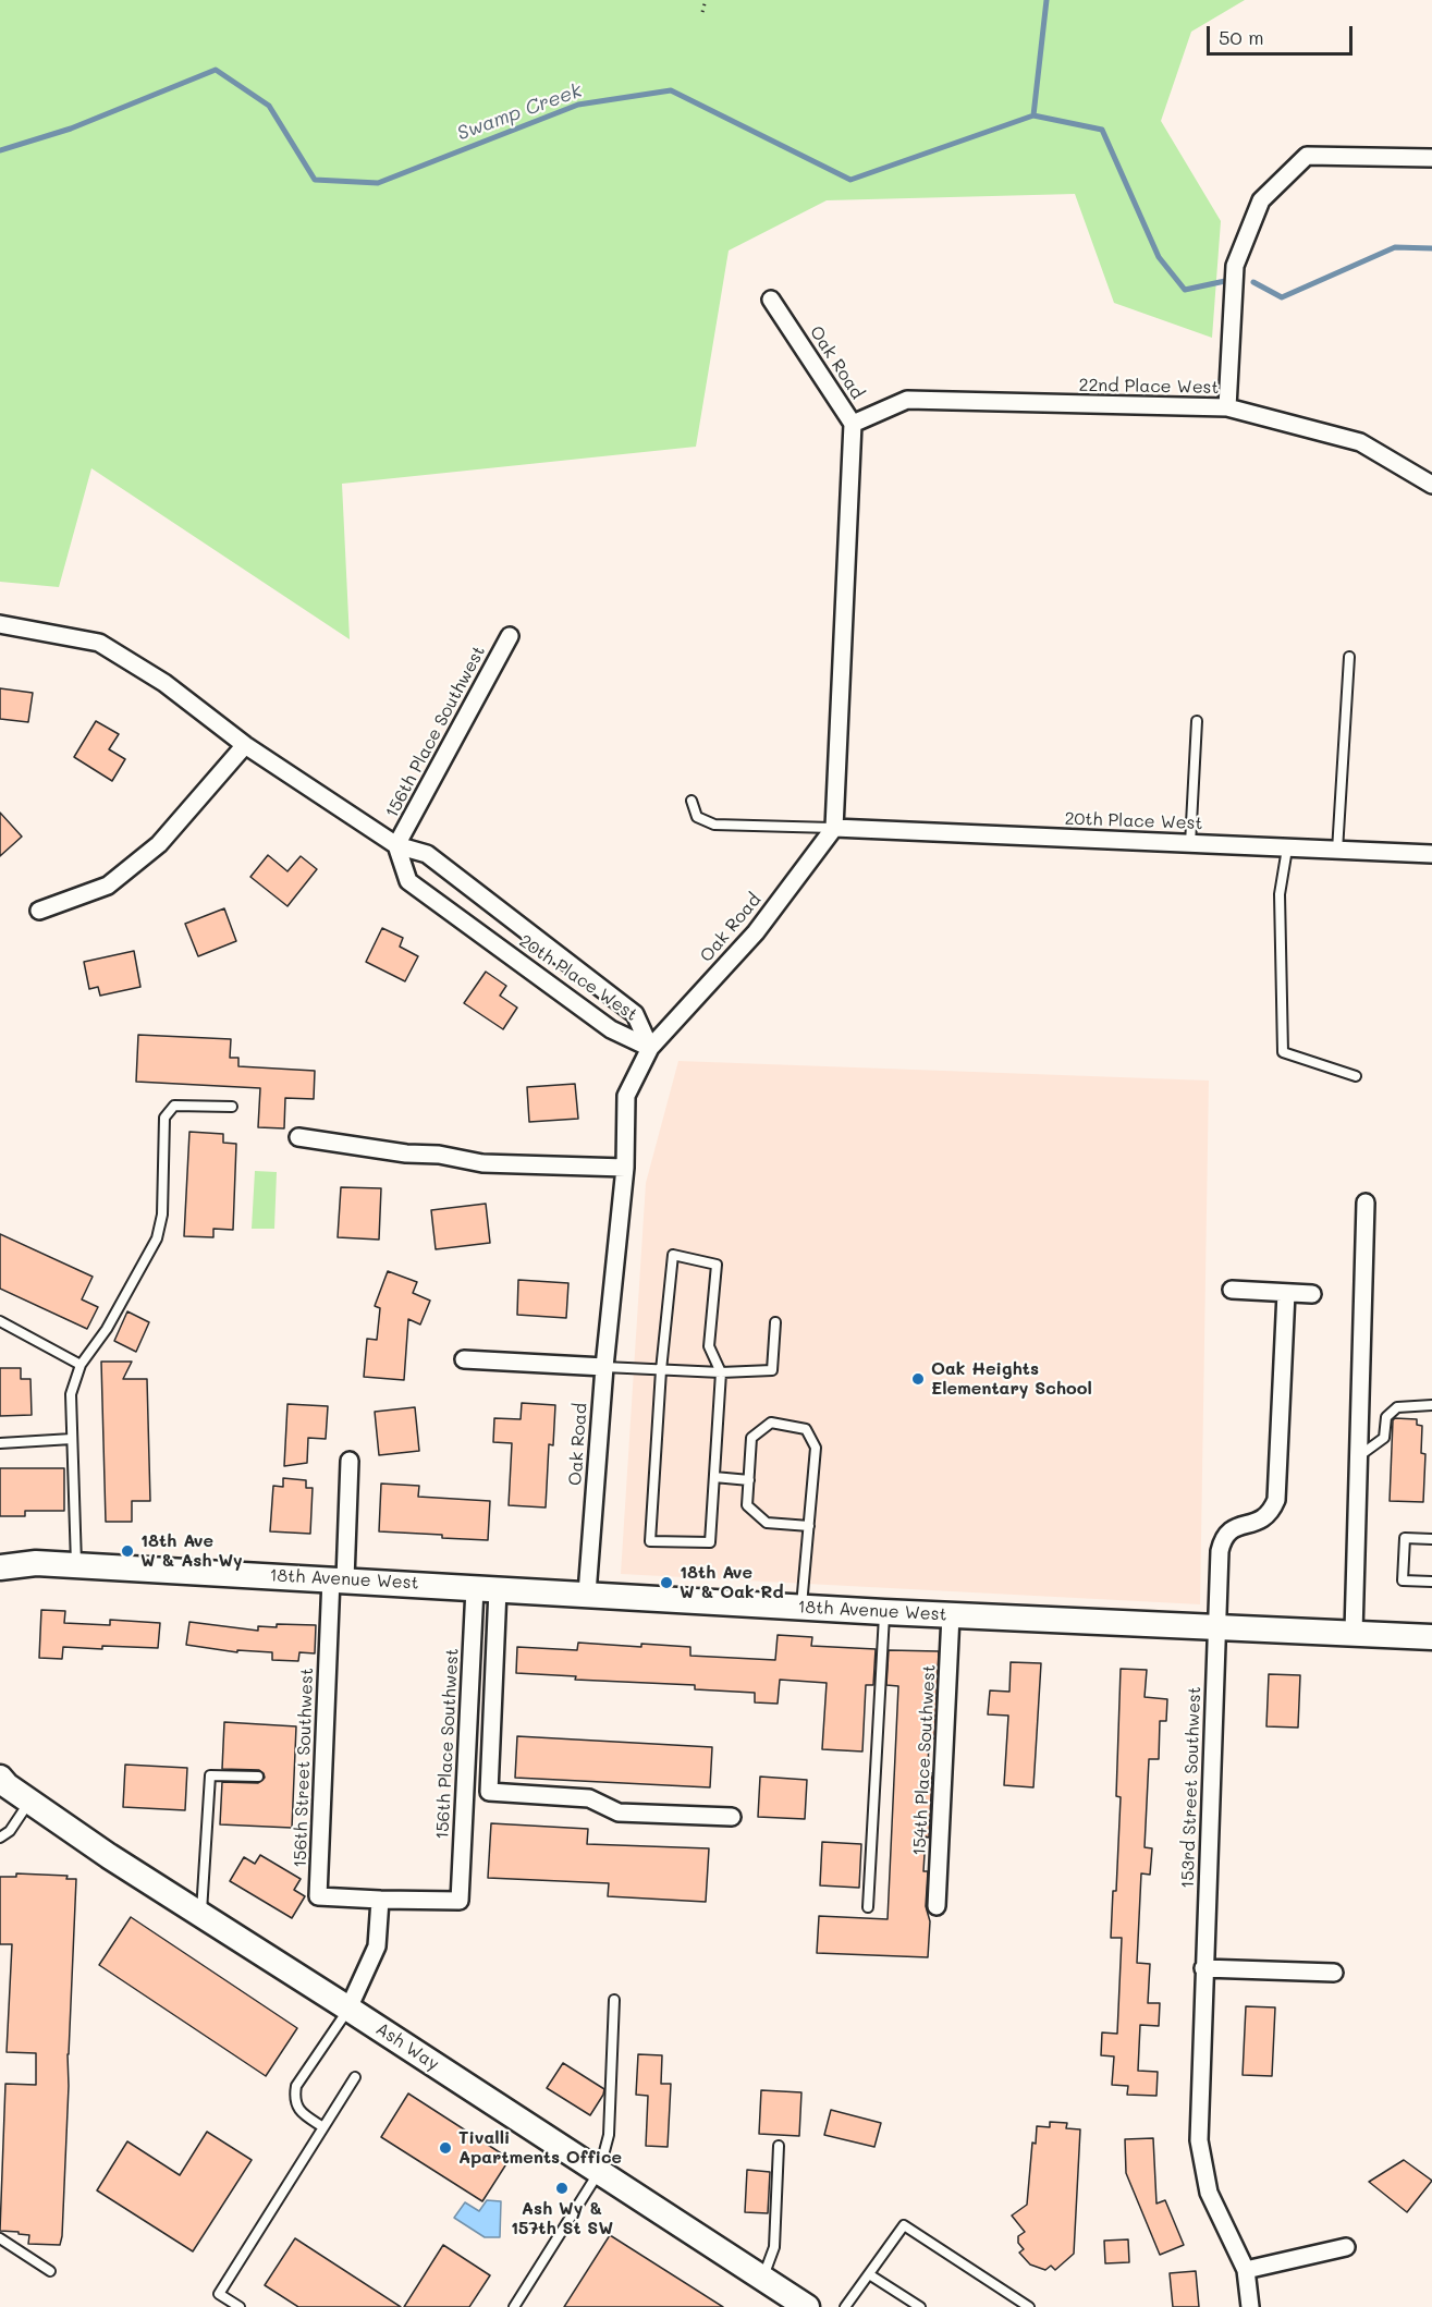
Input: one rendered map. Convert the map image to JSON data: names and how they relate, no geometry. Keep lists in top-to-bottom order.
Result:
{
  "streets": {
    "street": [
      "Oak Road",
      "22nd Place West",
      "156th Place Southwest",
      "20th Place West",
      "18th Avenue West",
      "154th Place Southwest",
      "156th Street Southwest",
      "153rd Street Southwest",
      "Ash Way"
    ]
  },
  "crossings": [
    ["Oak Road", "22nd Place West"],
    ["Oak Road", "20th Place West"],
    ["Oak Road", "18th Avenue West"],
    ["156th Place Southwest", "20th Place West"],
    ["156th Place Southwest", "18th Avenue West"],
    ["156th Place Southwest", "156th Street Southwest"],
    ["18th Avenue West", "154th Place Southwest"],
    ["18th Avenue West", "156th Street Southwest"],
    ["18th Avenue West", "153rd Street Southwest"]
  ],
  "water": ["Swamp Creek"],
  "places": [
    "Oak Heights Elementary School",
    "18th Ave W & Ash Wy",
    "18th Ave W & Oak Rd",
    "Tivalli Apartments Office",
    "Ash Wy & 157th St SW"
  ],
  "scale_bar": "50 m"
}
